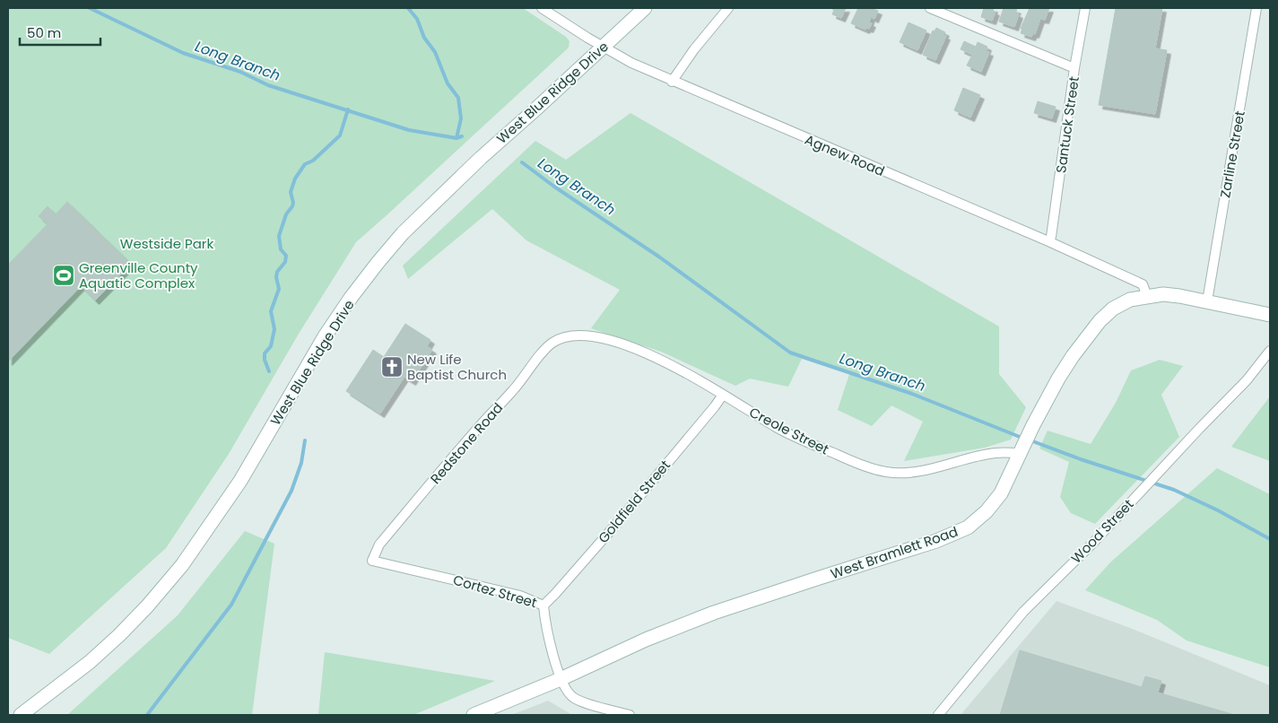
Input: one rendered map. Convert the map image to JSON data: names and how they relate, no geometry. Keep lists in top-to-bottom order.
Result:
{
  "streets": {
    "street": [
      "West Blue Ridge Drive",
      "Santuck Street",
      "Zarline Street",
      "Agnew Road",
      "Creole Street",
      "Redstone Road",
      "Goldfield Street",
      "Wood Street",
      "West Bramlett Road",
      "Cortez Street"
    ]
  },
  "crossings": [
    ["West Blue Ridge Drive", "Agnew Road"],
    ["Santuck Street", "Agnew Road"],
    ["Zarline Street", "West Bramlett Road"],
    ["Agnew Road", "West Bramlett Road"],
    ["Creole Street", "Redstone Road"],
    ["Creole Street", "Goldfield Street"],
    ["Creole Street", "West Bramlett Road"],
    ["Redstone Road", "Cortez Street"],
    ["Goldfield Street", "Cortez Street"],
    ["West Bramlett Road", "Cortez Street"]
  ],
  "water": ["Long Branch"],
  "parks": ["Westside Park"],
  "places": {
    "sports": ["Greenville County Aquatic Complex"],
    "church": ["New Life Baptist Church"]
  },
  "scale_bar": "50 m"
}
